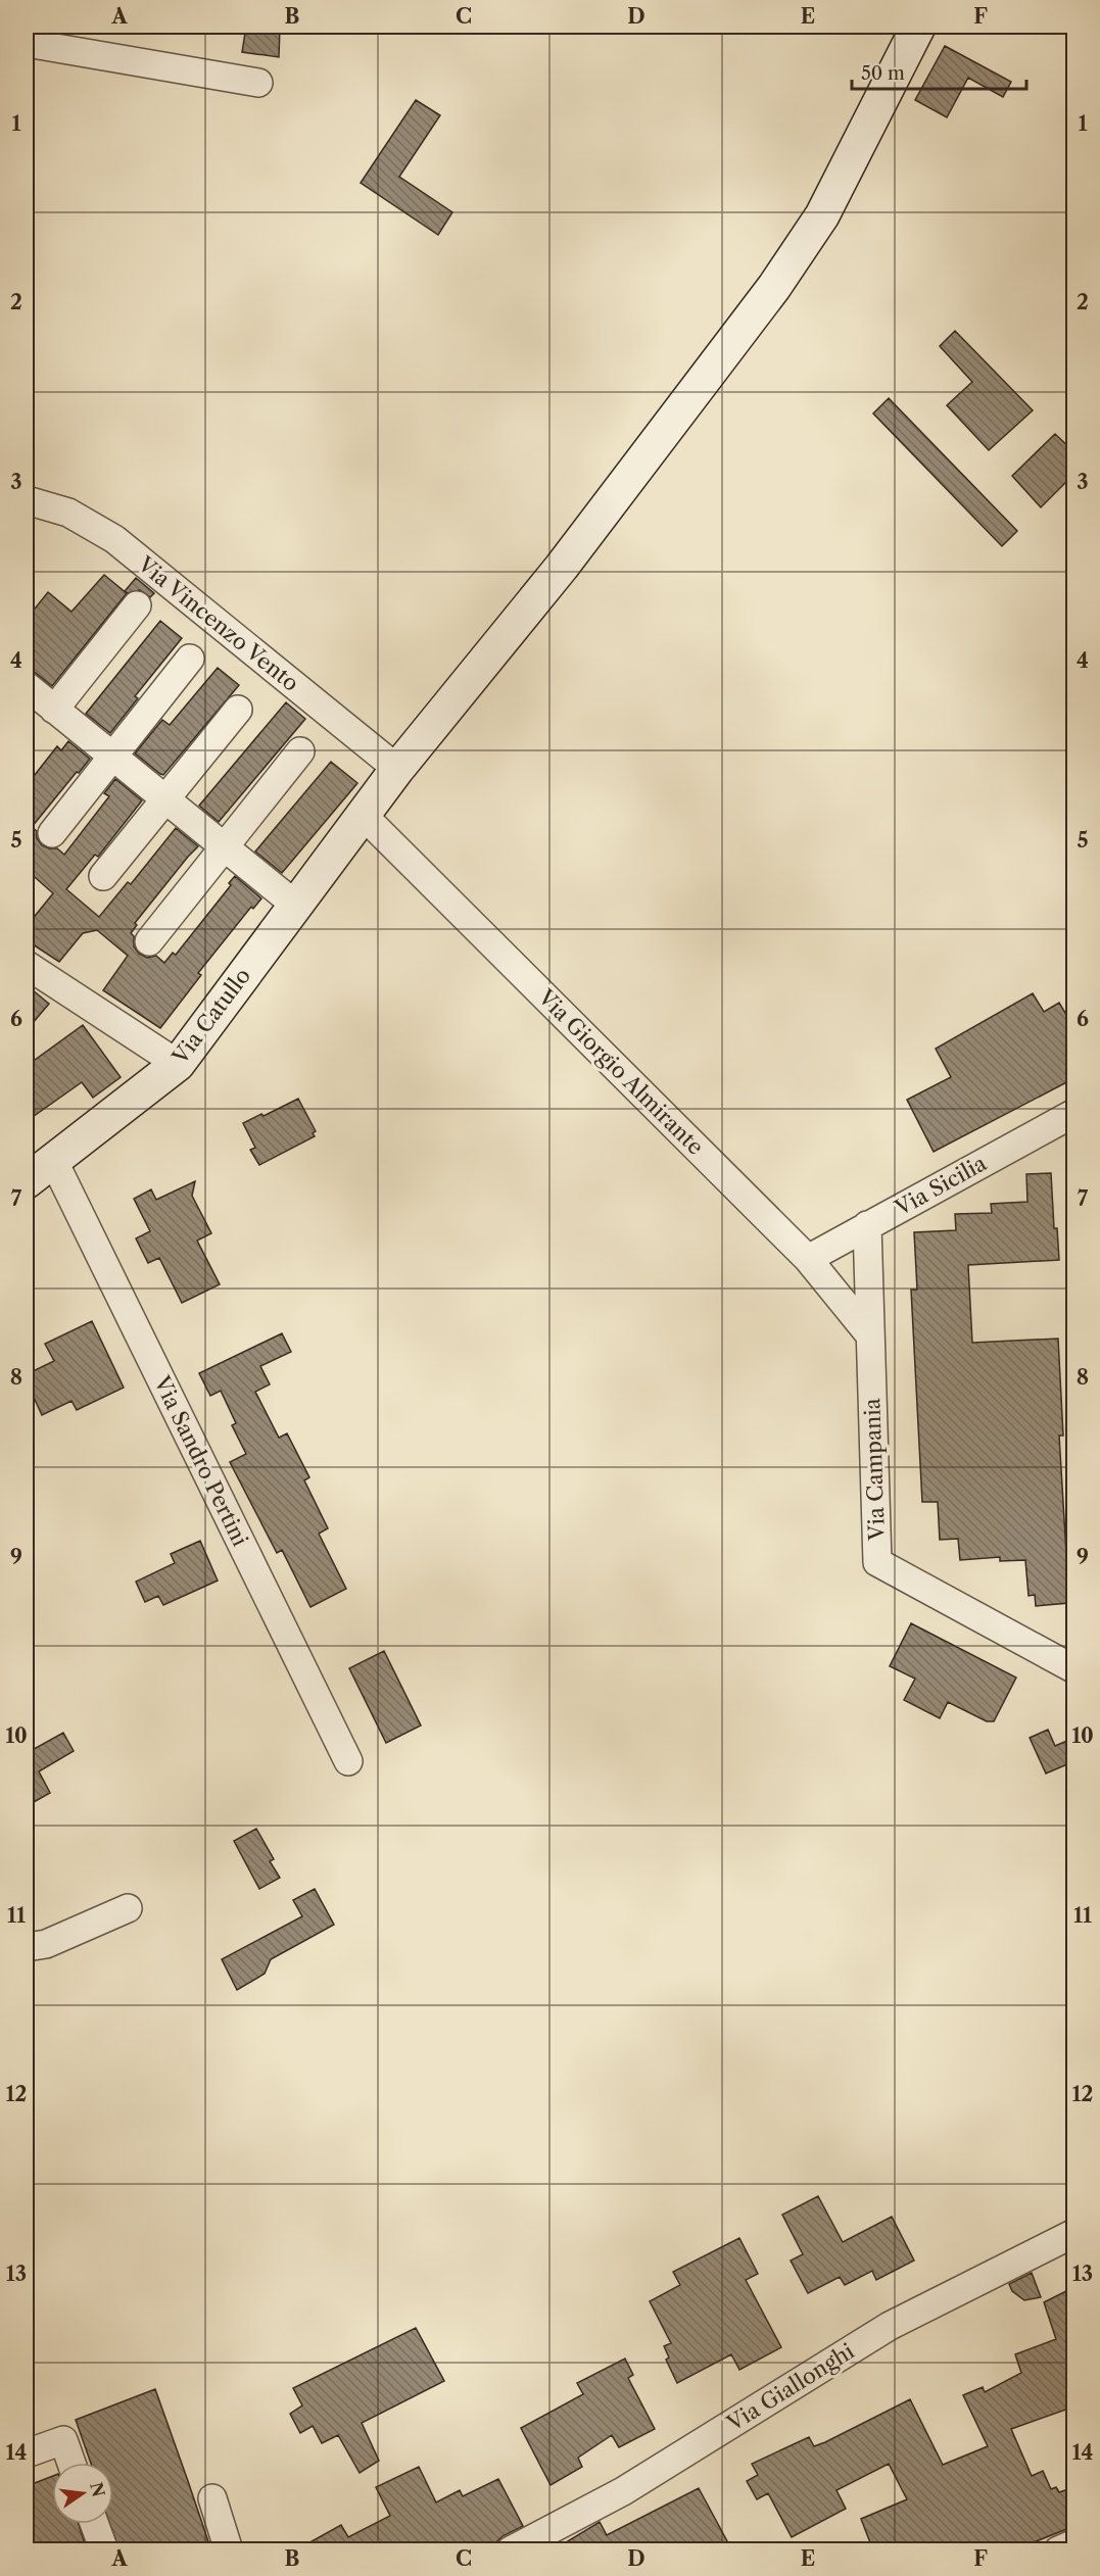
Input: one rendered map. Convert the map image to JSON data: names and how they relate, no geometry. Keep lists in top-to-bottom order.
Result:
{
  "streets": {
    "street": [
      "Via Vincenzo Vento",
      "Via Catullo",
      "Via Giorgio Almirante",
      "Via Sicilia",
      "Via Sandro Pertini",
      "Via Campania",
      "Via Giallonghi"
    ]
  },
  "crossings": [
    ["Via Vincenzo Vento", "Via Catullo"],
    ["Via Catullo", "Via Giorgio Almirante"],
    ["Via Catullo", "Via Sandro Pertini"],
    ["Via Giorgio Almirante", "Via Sicilia"],
    ["Via Giorgio Almirante", "Via Campania"],
    ["Via Sicilia", "Via Campania"]
  ],
  "scale_bar": "50 m",
  "north": "right",
  "grid": {
    "columns": [
      "A",
      "B",
      "C",
      "D",
      "E",
      "F"
    ],
    "rows": [
      "1",
      "2",
      "3",
      "4",
      "5",
      "6",
      "7",
      "8",
      "9",
      "10",
      "11",
      "12",
      "13",
      "14"
    ]
  }
}
